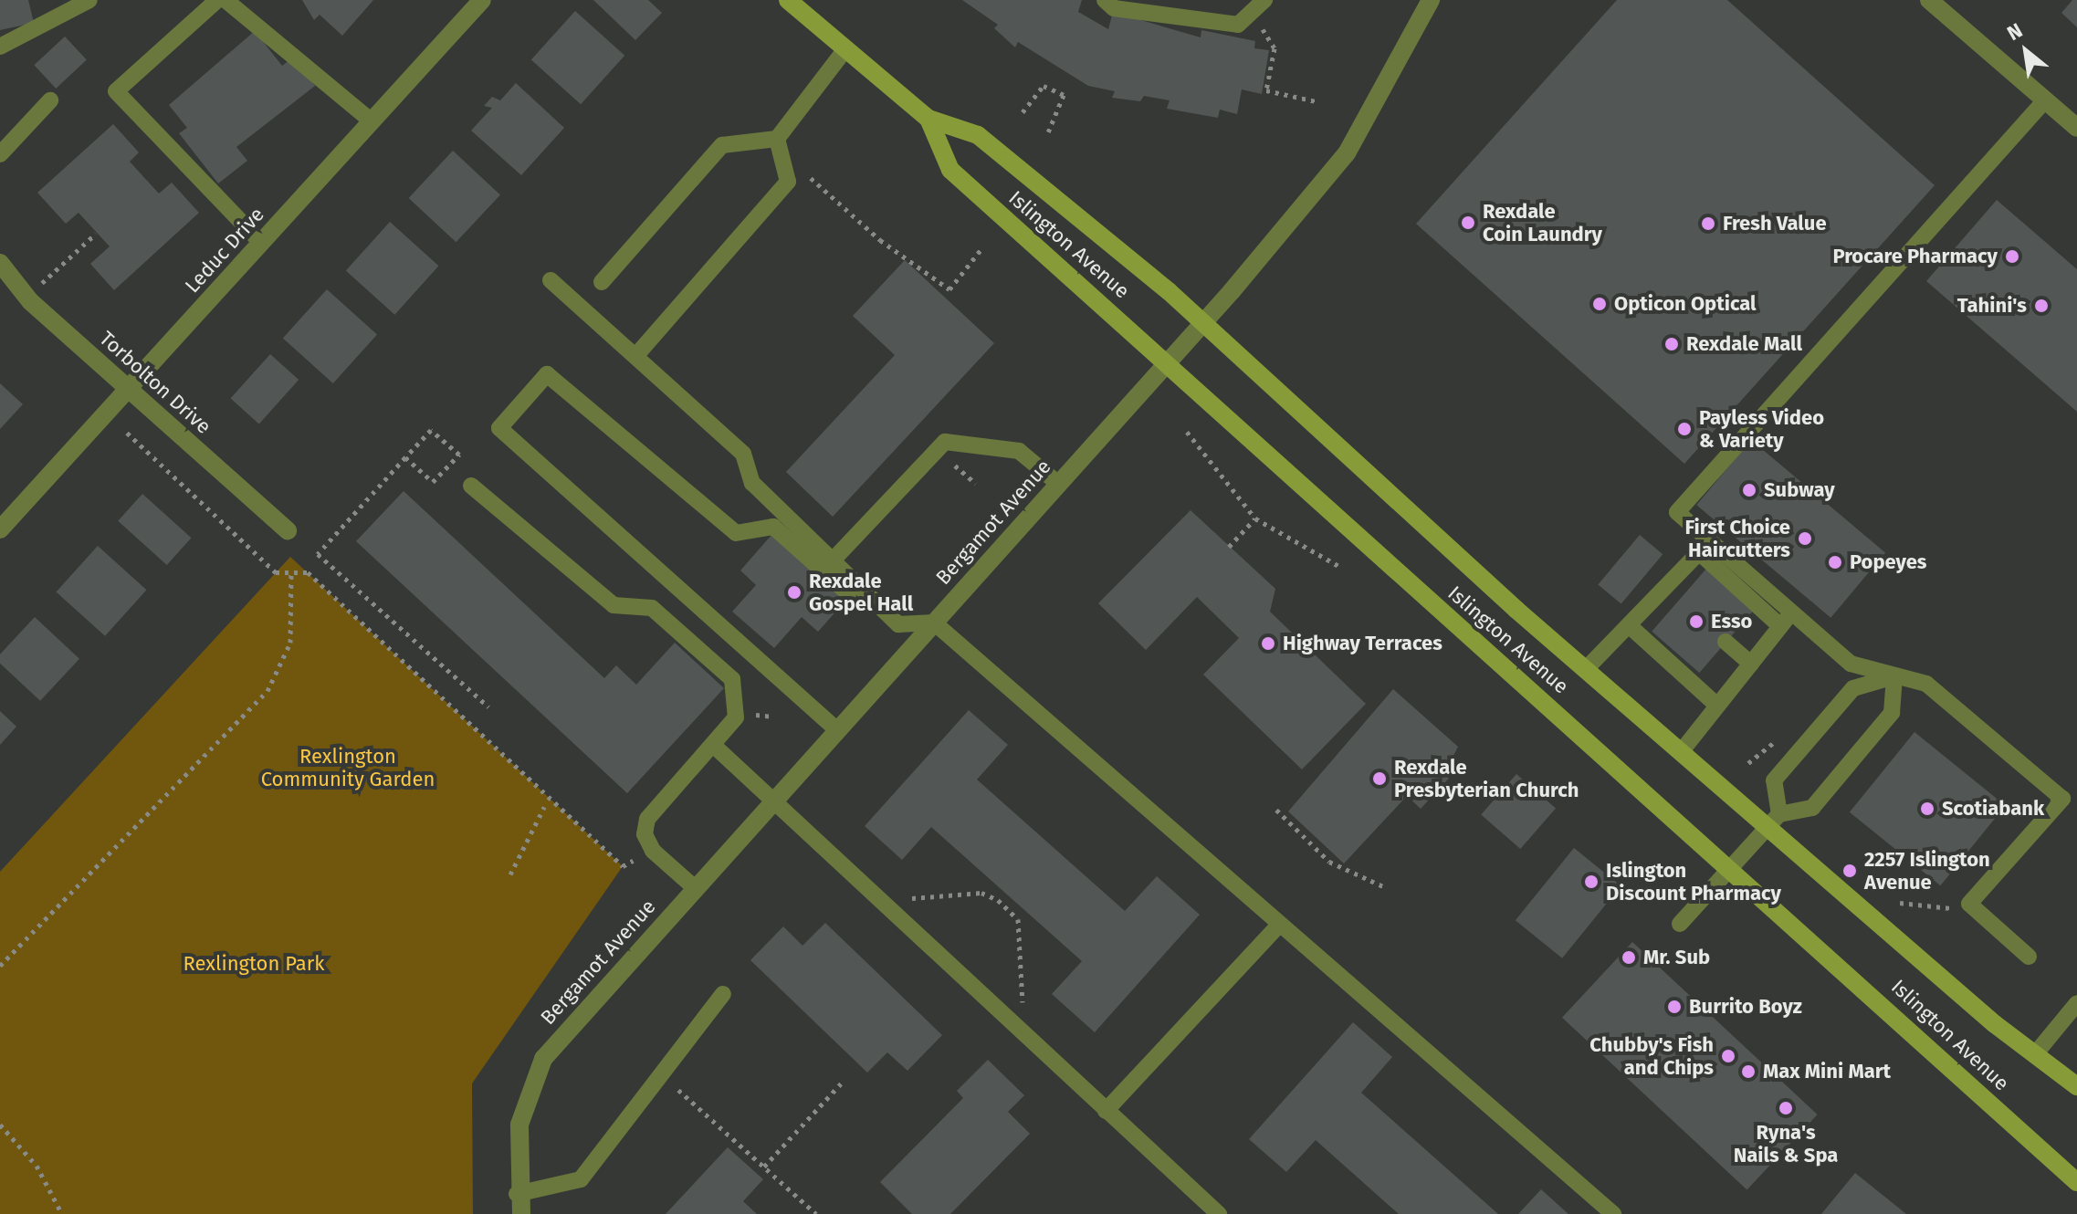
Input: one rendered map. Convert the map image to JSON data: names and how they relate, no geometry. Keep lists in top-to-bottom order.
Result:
{
  "streets": {
    "main road": ["Islington Avenue"],
    "street": ["Leduc Drive", "Torbolton Drive", "Bergamot Avenue"]
  },
  "crossings": [
    ["Islington Avenue", "Bergamot Avenue"],
    ["Leduc Drive", "Torbolton Drive"]
  ],
  "parks": ["Rexlington Community Garden", "Rexlington Park"],
  "places": [
    "Rexdale Coin Laundry",
    "Fresh Value",
    "Procare Pharmacy",
    "Opticon Optical",
    "Tahini's",
    "Rexdale Mall",
    "Payless Video & Variety",
    "Subway",
    "First Choice Haircutters",
    "Popeyes",
    "Rexdale Gospel Hall",
    "Esso",
    "Highway Terraces",
    "Rexdale Presbyterian Church",
    "Scotiabank",
    "2257 Islington Avenue",
    "Islington Discount Pharmacy",
    "Mr. Sub",
    "Burrito Boyz",
    "Chubby's Fish and Chips",
    "Max Mini Mart",
    "Ryna's Nails & Spa"
  ],
  "north": "top left"
}
